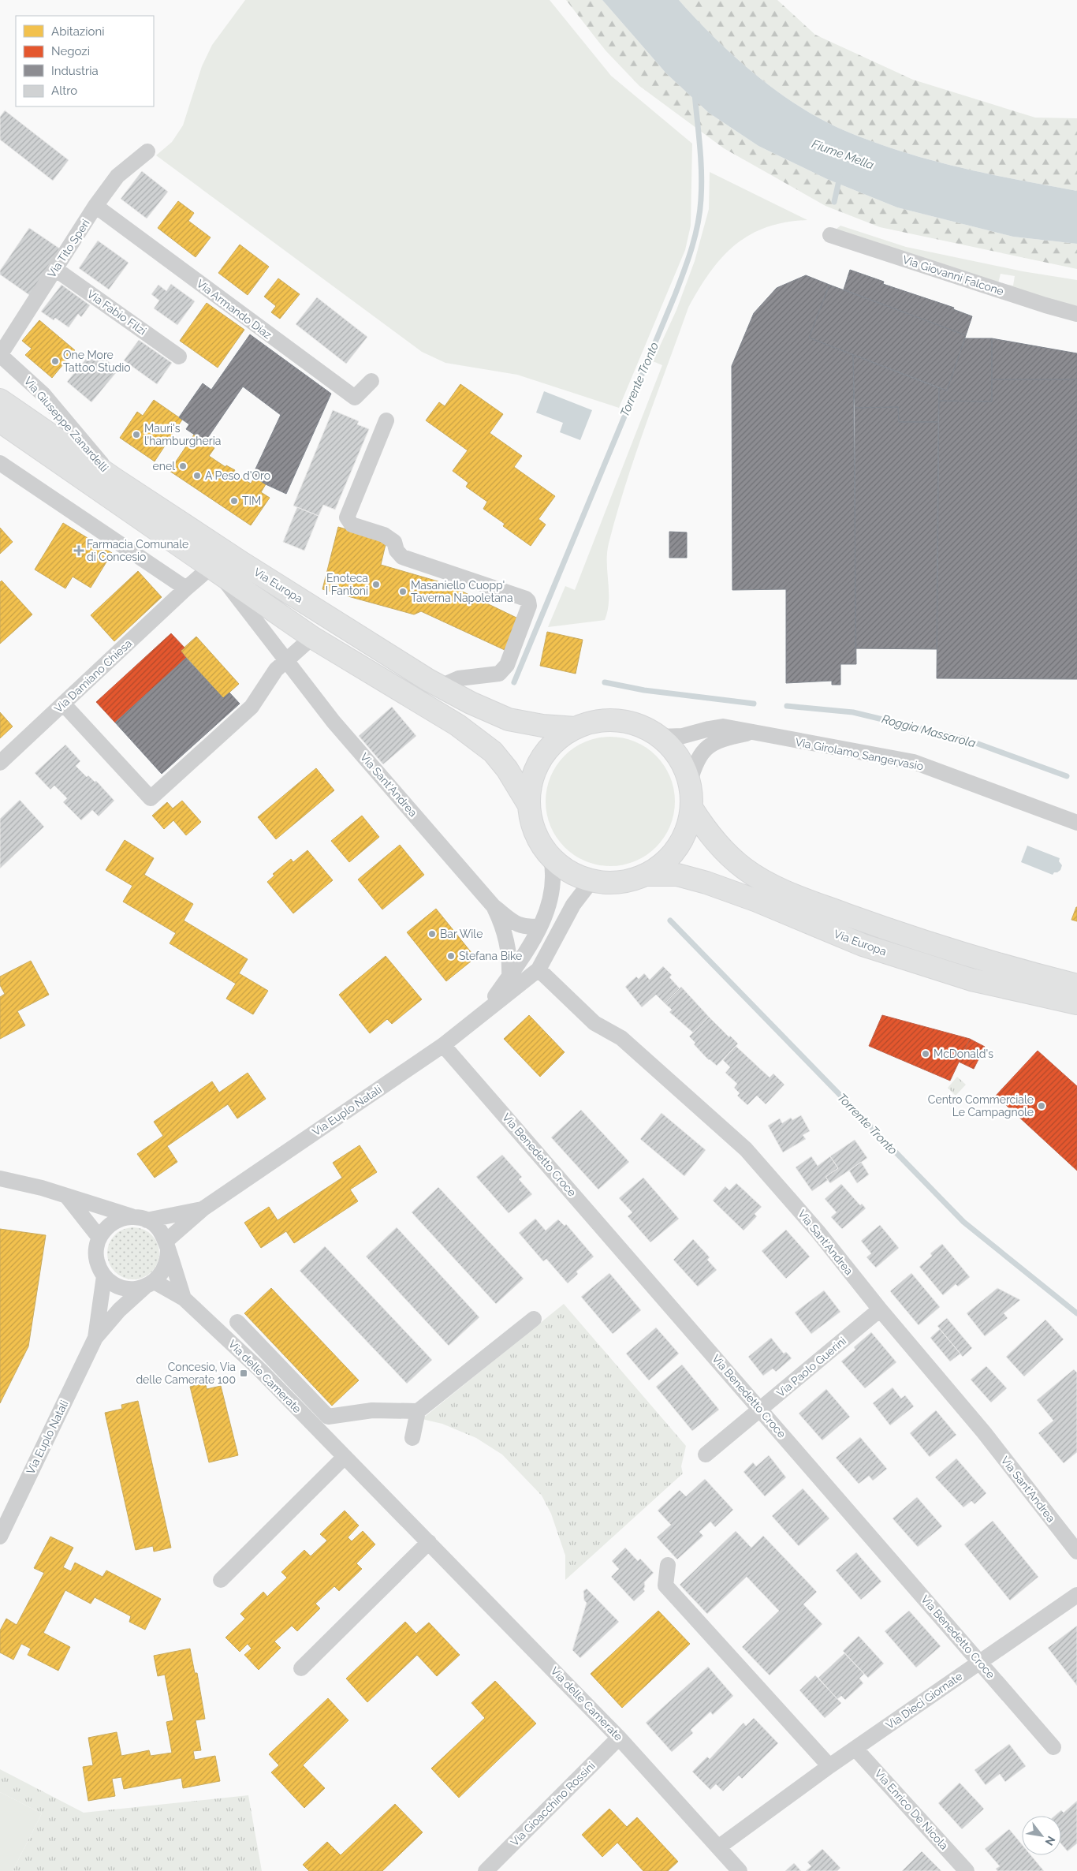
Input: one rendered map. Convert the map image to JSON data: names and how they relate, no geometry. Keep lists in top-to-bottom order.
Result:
{
  "streets": {
    "main road": ["Via Europa"],
    "street": [
      "Via Tito Speri",
      "Via Giovanni Falcone",
      "Via Armando Diaz",
      "Via Fabio Filzi",
      "Via Giuseppe Zanardelli",
      "Via Damiano Chiesa",
      "Via Girolamo Sangervasio",
      "Via Sant'Andrea",
      "Via Euplo Natali",
      "Via Benedetto Croce",
      "Via Paolo Guerini",
      "Via delle Camerate",
      "Via Dieci Giornate",
      "Via Gioacchino Rossini",
      "Via Enrico De Nicola"
    ]
  },
  "crossings": [
    ["Via Tito Speri", "Via Armando Diaz"],
    ["Via Tito Speri", "Via Fabio Filzi"],
    ["Via Tito Speri", "Via Giuseppe Zanardelli"],
    ["Via Giuseppe Zanardelli", "Via Europa"],
    ["Via Europa", "Via Girolamo Sangervasio"],
    ["Via Europa", "Via Sant'Andrea"],
    ["Via Europa", "Via Euplo Natali"],
    ["Via Sant'Andrea", "Via Euplo Natali"],
    ["Via Sant'Andrea", "Via Paolo Guerini"],
    ["Via Euplo Natali", "Via Benedetto Croce"],
    ["Via Euplo Natali", "Via delle Camerate"],
    ["Via Benedetto Croce", "Via Paolo Guerini"],
    ["Via Benedetto Croce", "Via Dieci Giornate"],
    ["Via delle Camerate", "Via Dieci Giornate"],
    ["Via delle Camerate", "Via Gioacchino Rossini"],
    ["Via Dieci Giornate", "Via Enrico De Nicola"]
  ],
  "water": ["Fiume Mella", "Torrente Tronto", "Roggia Massarola"],
  "places": {
    "other": [
      "One More Tattoo Studio",
      "Mauri's l'hamburgheria",
      "enel",
      "A Peso d'Oro",
      "TIM",
      "Enoteca I Fantoni",
      "Masaniello Cuopp' Taverna Napoletana",
      "Bar Wile",
      "Stefana Bike",
      "McDonald's",
      "Centro Commerciale Le Campagnole"
    ],
    "health": ["Farmacia Comunale di Concesio"],
    "transit": ["Concesio, Via delle Camerate 100"]
  },
  "legend": [
    "Abitazioni",
    "Negozi",
    "Industria",
    "Altro"
  ],
  "north": "bottom right"
}
